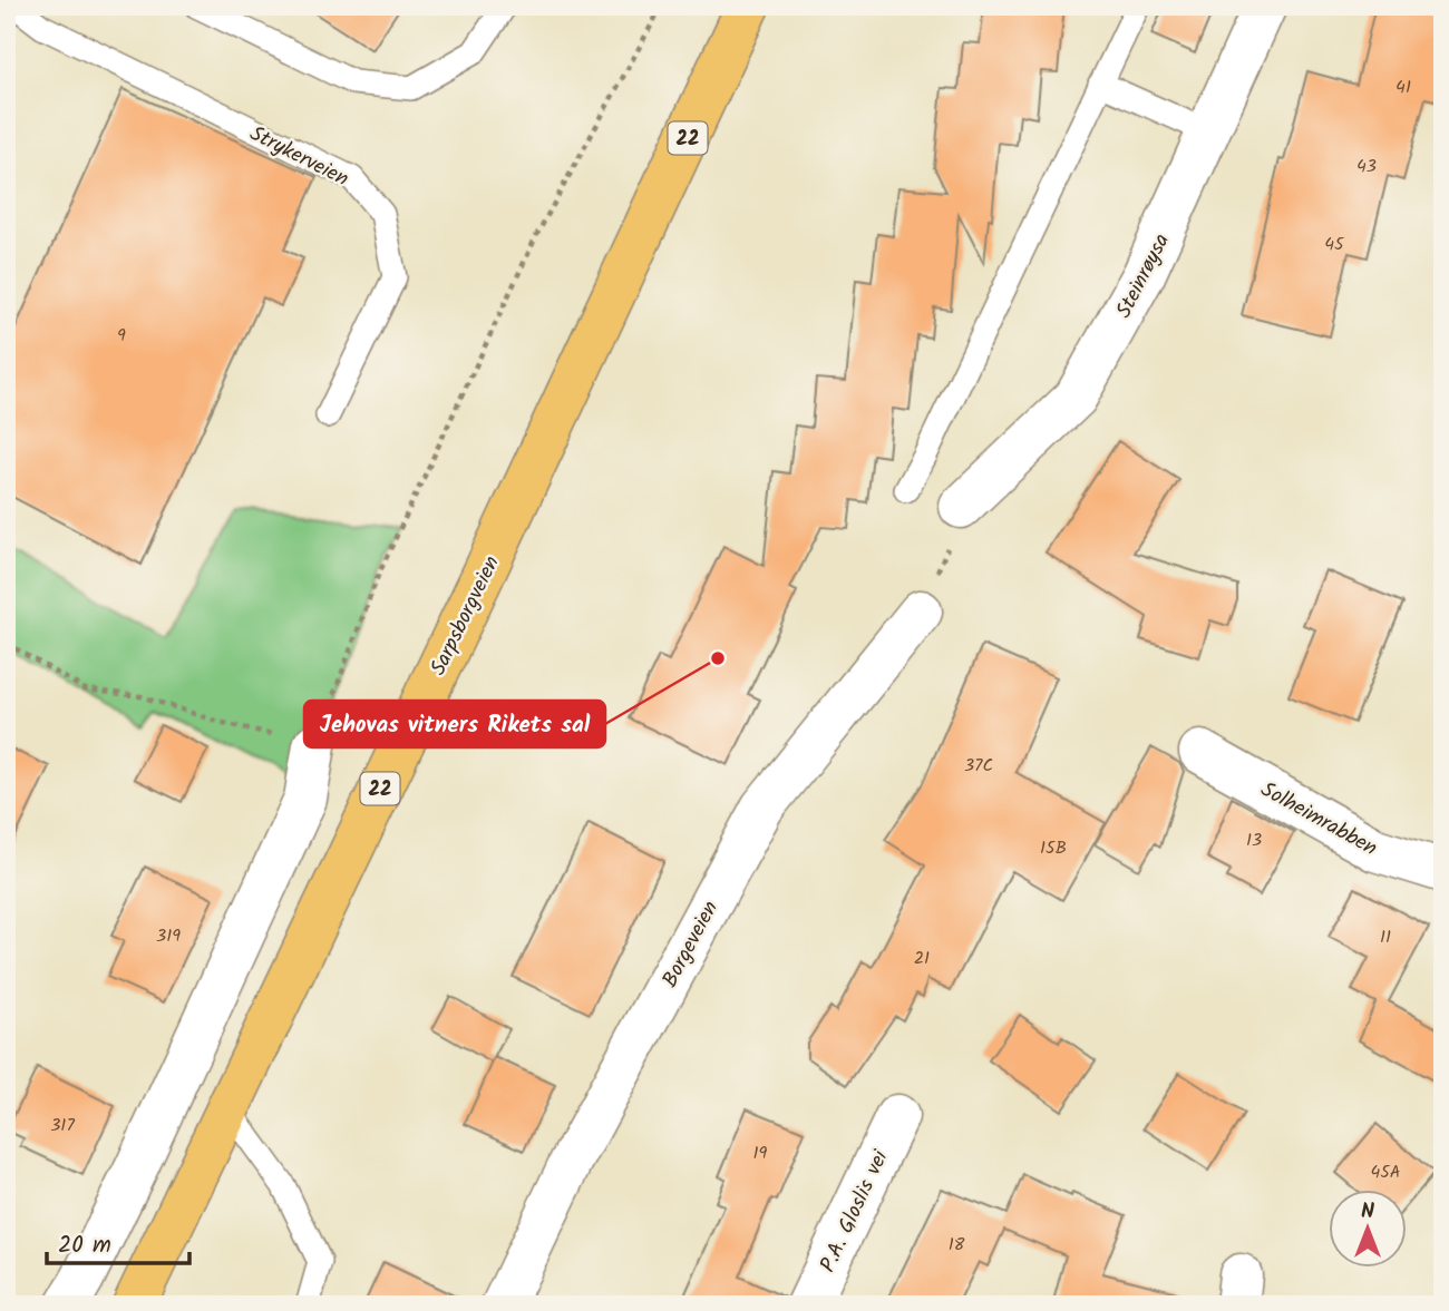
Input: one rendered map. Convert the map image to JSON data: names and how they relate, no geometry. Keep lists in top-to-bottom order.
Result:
{
  "streets": {
    "highway": ["22", "Sarpsborgveien"],
    "street": [
      "Steinrøysa",
      "Solheimrabben",
      "Borgeveien",
      "P.A. Gloslis vei"
    ],
    "lane": ["Strykerveien"]
  },
  "places": ["Jehovas vitners Rikets sal"],
  "house_numbers": [
    "41",
    "43",
    "45",
    "9",
    "37C",
    "13",
    "15B",
    "319",
    "11",
    "21",
    "317",
    "19",
    "45A",
    "18"
  ],
  "scale_bar": "20 m",
  "north": "top"
}
